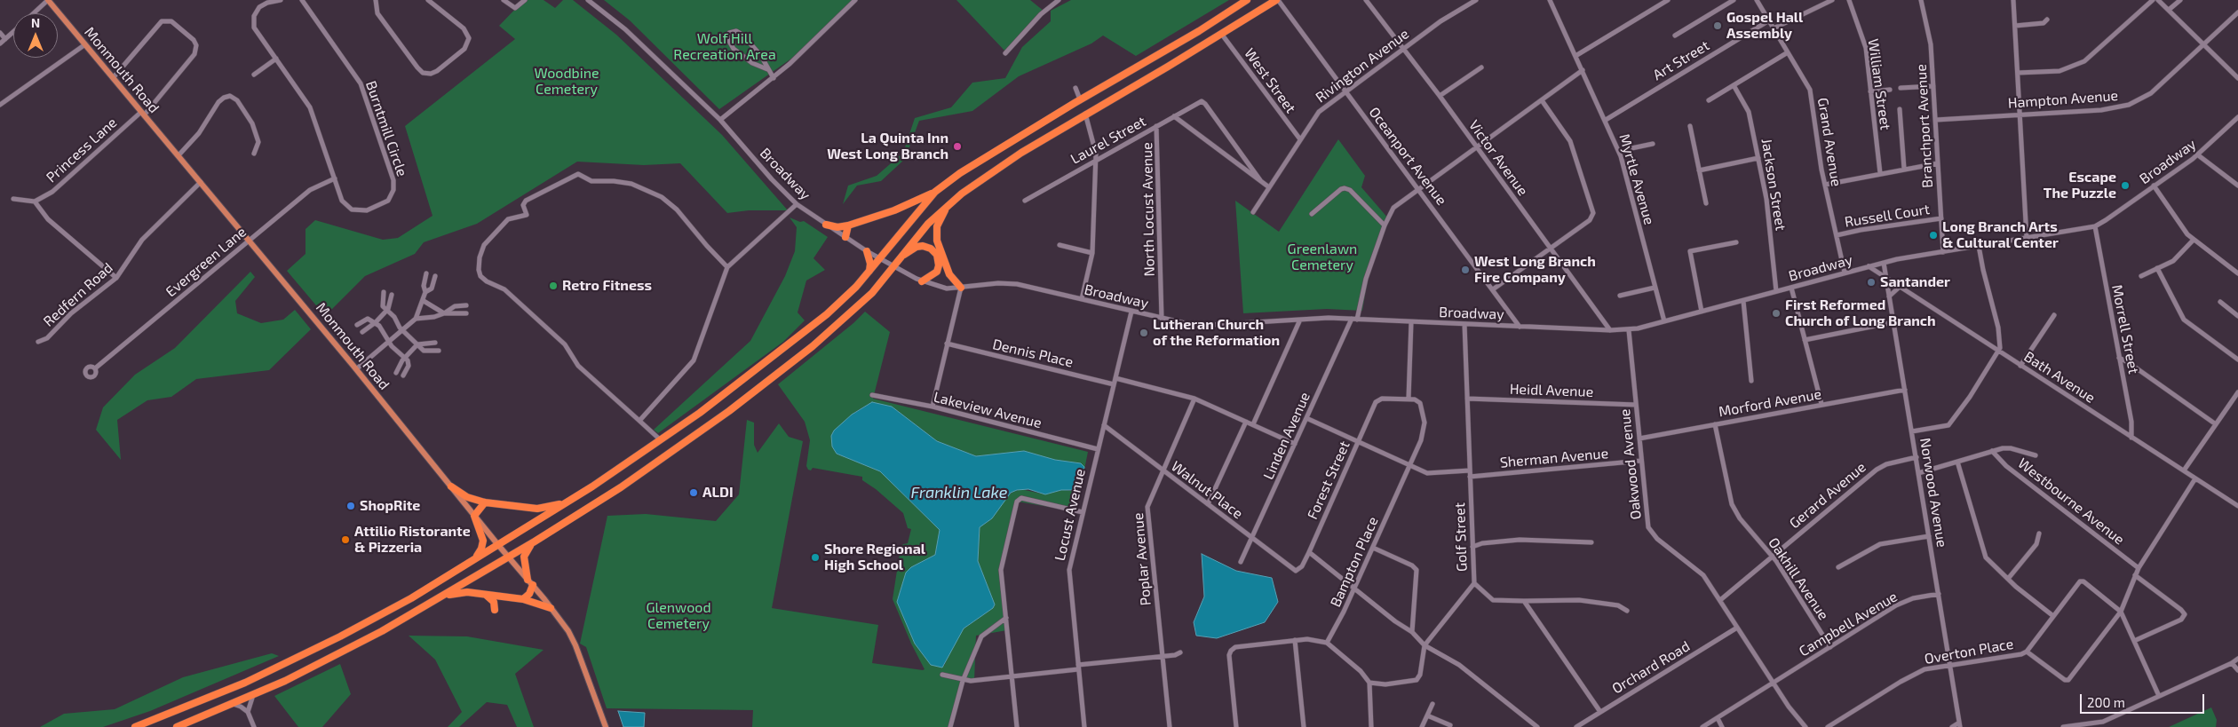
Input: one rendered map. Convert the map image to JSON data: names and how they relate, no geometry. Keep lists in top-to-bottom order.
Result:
{
  "streets": {
    "main road": ["Monmouth Road"],
    "street": [
      "Art Street",
      "Rivington Avenue",
      "West Street",
      "William Street",
      "Hampton Avenue",
      "Branchport Avenue",
      "Burntmill Circle",
      "Laurel Street",
      "Grand Avenue",
      "Princess Lane",
      "Oceanport Avenue",
      "Victor Avenue",
      "Broadway",
      "Myrtle Avenue",
      "Jackson Street",
      "North Locust Avenue",
      "Russell Court",
      "Evergreen Lane",
      "Redfern Road",
      "Morrell Street",
      "Dennis Place",
      "Bath Avenue",
      "Heidl Avenue",
      "Morford Avenue",
      "Lakeview Avenue",
      "Linden Avenue",
      "Sherman Avenue",
      "Oakwood Avenue",
      "Forest Street",
      "Walnut Place",
      "Norwood Avenue",
      "Gerard Avenue",
      "Westbourne Avenue",
      "Locust Avenue",
      "Golf Street",
      "Poplar Avenue",
      "Bampton Place",
      "Oakhill Avenue",
      "Campbell Avenue",
      "Overton Place",
      "Orchard Road"
    ]
  },
  "crossings": [
    ["Art Street", "Grand Avenue"],
    ["Art Street", "Myrtle Avenue"],
    ["Rivington Avenue", "West Street"],
    ["Rivington Avenue", "Oceanport Avenue"],
    ["Rivington Avenue", "Victor Avenue"],
    ["Monmouth Road", "Princess Lane"],
    ["Monmouth Road", "Evergreen Lane"],
    ["Monmouth Road", "Redfern Road"],
    ["Hampton Avenue", "Branchport Avenue"],
    ["Branchport Avenue", "Broadway"],
    ["Branchport Avenue", "Russell Court"],
    ["Burntmill Circle", "Evergreen Lane"],
    ["Laurel Street", "North Locust Avenue"],
    ["Grand Avenue", "Broadway"],
    ["Grand Avenue", "Russell Court"],
    ["Oceanport Avenue", "Broadway"],
    ["Victor Avenue", "Broadway"],
    ["Broadway", "Myrtle Avenue"],
    ["Broadway", "Jackson Street"],
    ["Broadway", "North Locust Avenue"],
    ["Broadway", "Morrell Street"],
    ["Broadway", "Bath Avenue"],
    ["Broadway", "Linden Avenue"],
    ["Broadway", "Oakwood Avenue"],
    ["Broadway", "Norwood Avenue"],
    ["Broadway", "Locust Avenue"],
    ["Broadway", "Golf Street"],
    ["Morrell Street", "Bath Avenue"],
    ["Dennis Place", "Locust Avenue"],
    ["Bath Avenue", "Norwood Avenue"],
    ["Heidl Avenue", "Oakwood Avenue"],
    ["Heidl Avenue", "Golf Street"],
    ["Morford Avenue", "Oakwood Avenue"],
    ["Morford Avenue", "Norwood Avenue"],
    ["Morford Avenue", "Oakhill Avenue"],
    ["Lakeview Avenue", "Locust Avenue"],
    ["Linden Avenue", "Walnut Place"],
    ["Sherman Avenue", "Oakwood Avenue"],
    ["Sherman Avenue", "Golf Street"],
    ["Oakwood Avenue", "Gerard Avenue"],
    ["Oakwood Avenue", "Campbell Avenue"],
    ["Oakwood Avenue", "Orchard Road"],
    ["Forest Street", "Walnut Place"],
    ["Forest Street", "Bampton Place"],
    ["Walnut Place", "Locust Avenue"],
    ["Walnut Place", "Poplar Avenue"],
    ["Norwood Avenue", "Gerard Avenue"],
    ["Norwood Avenue", "Campbell Avenue"],
    ["Norwood Avenue", "Overton Place"],
    ["Gerard Avenue", "Oakhill Avenue"],
    ["Oakhill Avenue", "Campbell Avenue"]
  ],
  "water": ["Franklin Lake"],
  "parks": [
    "Wolf Hill Recreation Area",
    "Woodbine Cemetery",
    "Greenlawn Cemetery",
    "Glenwood Cemetery"
  ],
  "places": [
    "Gospel Hall Assembly",
    "La Quinta Inn West Long Branch",
    "Escape The Puzzle",
    "Long Branch Arts & Cultural Center",
    "West Long Branch Fire Company",
    "Santander",
    "Retro Fitness",
    "First Reformed Church of Long Branch",
    "Lutheran Church of the Reformation",
    "ALDI",
    "ShopRite",
    "Attilio Ristorante & Pizzeria",
    "Shore Regional High School"
  ],
  "scale_bar": "200 m",
  "north": "top"
}
